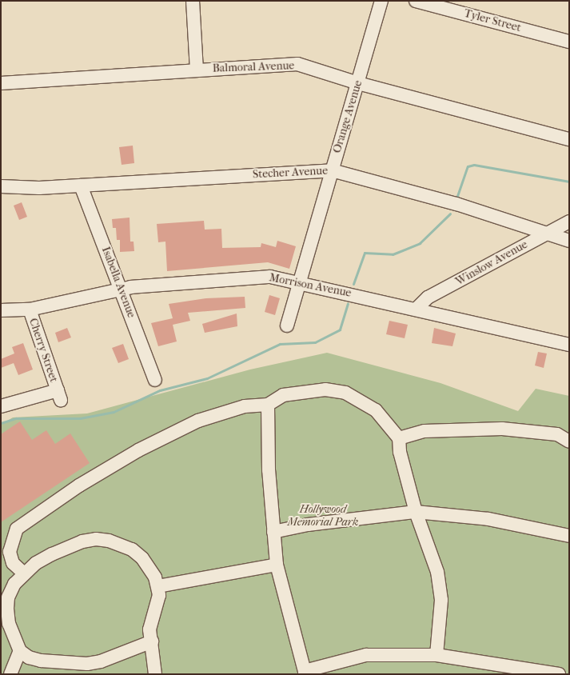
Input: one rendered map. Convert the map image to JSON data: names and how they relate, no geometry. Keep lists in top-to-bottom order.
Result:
{
  "streets": {
    "street": [
      "Tyler Street",
      "Balmoral Avenue",
      "Orange Avenue",
      "Stecher Avenue",
      "Winslow Avenue",
      "Isabella Avenue",
      "Morrison Avenue",
      "Cherry Street"
    ]
  },
  "crossings": [
    ["Balmoral Avenue", "Orange Avenue"],
    ["Orange Avenue", "Stecher Avenue"],
    ["Orange Avenue", "Morrison Avenue"],
    ["Stecher Avenue", "Winslow Avenue"],
    ["Stecher Avenue", "Isabella Avenue"],
    ["Winslow Avenue", "Morrison Avenue"],
    ["Isabella Avenue", "Morrison Avenue"],
    ["Morrison Avenue", "Cherry Street"]
  ],
  "parks": ["Hollywood Memorial Park"]
}
